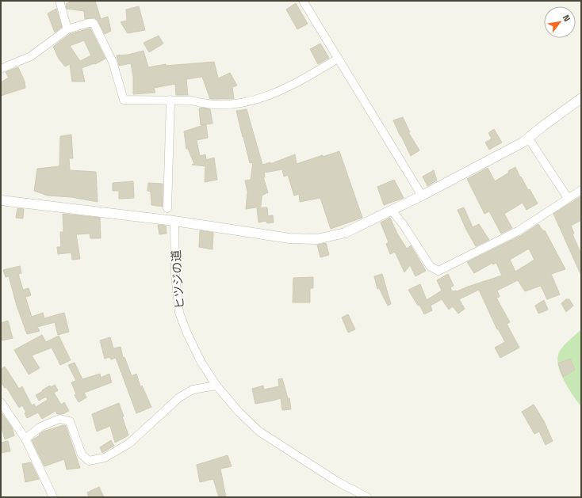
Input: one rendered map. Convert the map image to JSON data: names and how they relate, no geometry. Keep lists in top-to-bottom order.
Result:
{
  "streets": {
    "street": ["ヒツジの道"]
  },
  "north": "top right"
}
